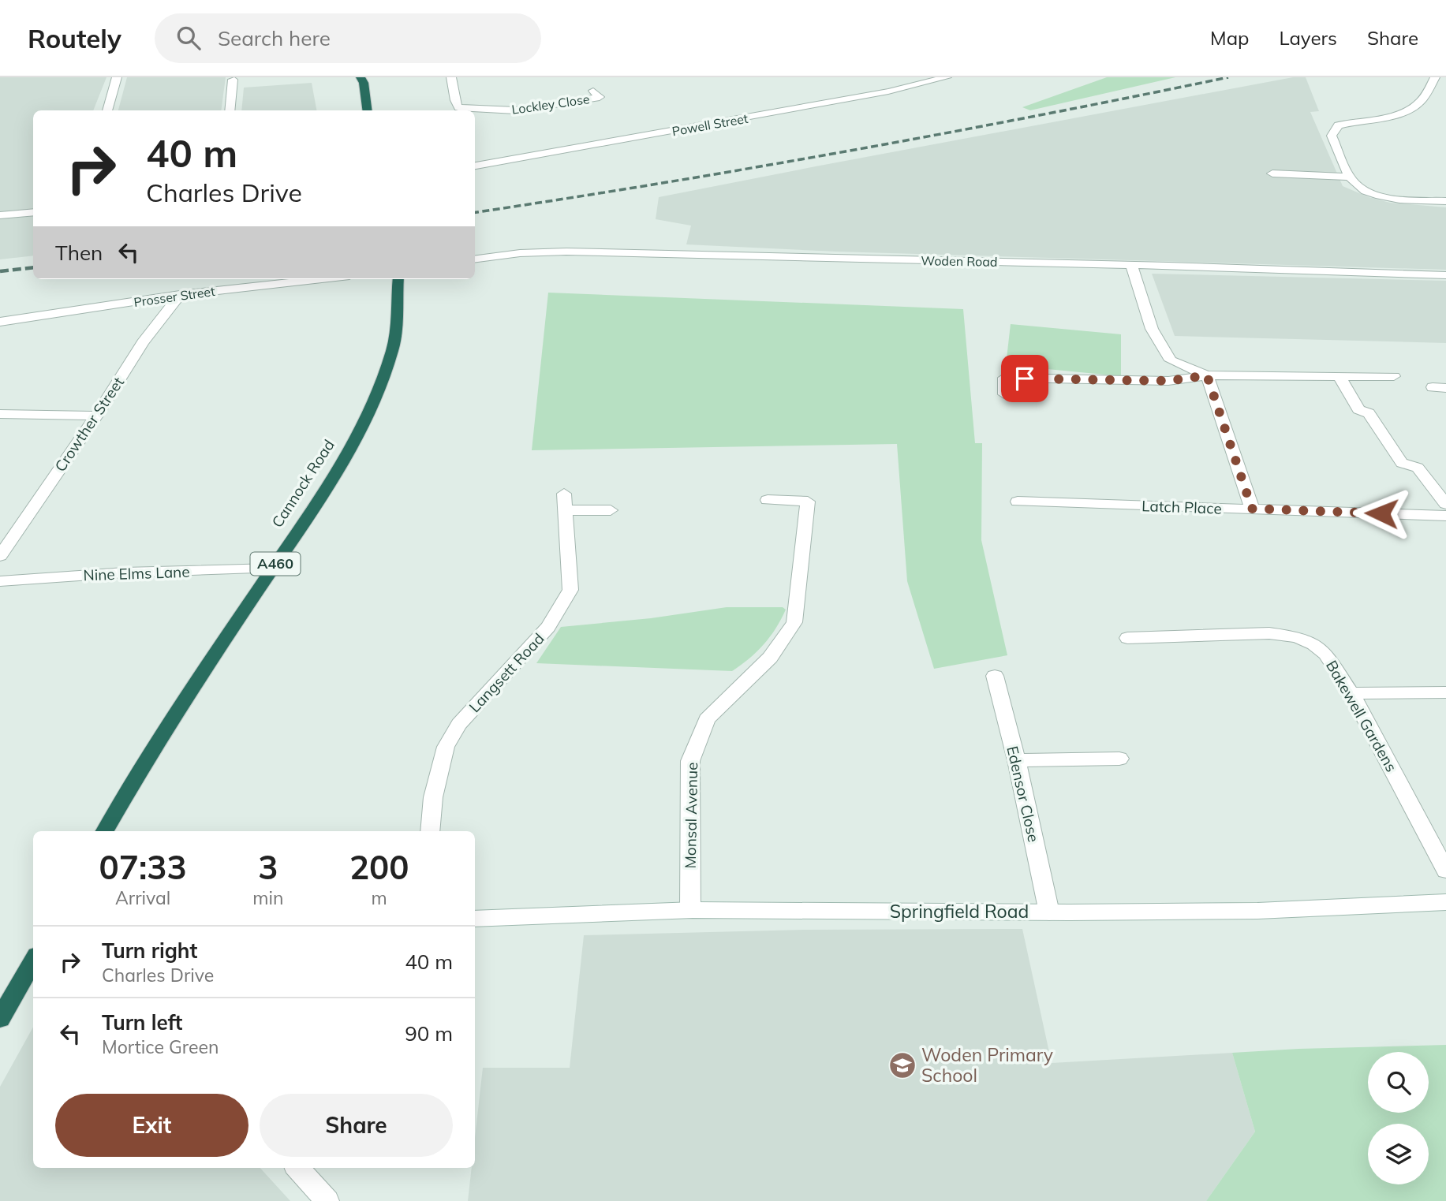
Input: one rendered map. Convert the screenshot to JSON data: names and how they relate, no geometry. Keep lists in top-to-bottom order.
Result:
{
  "streets": {
    "highway": ["Cannock Road", "A460"],
    "street": [
      "Lockley Close",
      "Powell Street",
      "Woden Road",
      "Prosser Street",
      "Crowther Street",
      "Latch Place",
      "Nine Elms Lane",
      "Langsett Road",
      "Bakewell Gardens",
      "Edensor Close",
      "Monsal Avenue",
      "Springfield Road"
    ]
  },
  "crossings": [
    ["Prosser Street", "Crowther Street"],
    ["Cannock Road", "Nine Elms Lane"],
    ["Edensor Close", "Springfield Road"],
    ["Monsal Avenue", "Springfield Road"]
  ],
  "places": {
    "school or university": ["Woden Primary School"]
  },
  "page": {
    "header": "Routely",
    "search": "Search here",
    "nav": ["Map", "Layers", "Share"],
    "turn": ["40 m", "Charles Drive"],
    "then": "Then",
    "eta": [
      "07:33",
      "Arrival",
      "3",
      "min",
      "200",
      "m"
    ],
    "list": [
      {
        "name": "Turn right",
        "note": "Charles Drive",
        "value": "40 m"
      },
      {
        "name": "Turn left",
        "note": "Mortice Green",
        "value": "90 m"
      }
    ],
    "buttons": ["Exit", "Share"]
  }
}
